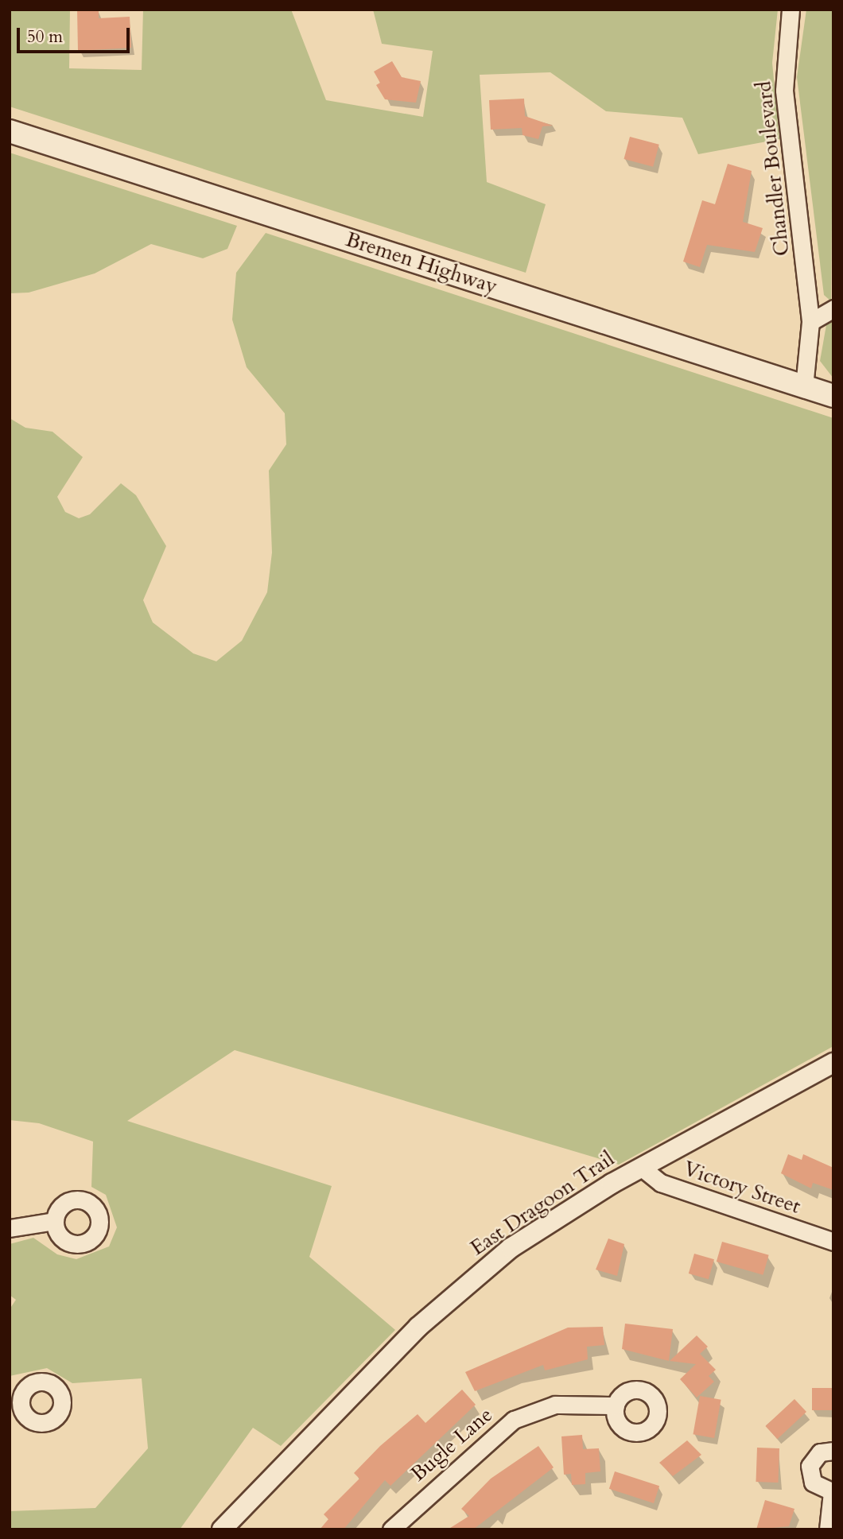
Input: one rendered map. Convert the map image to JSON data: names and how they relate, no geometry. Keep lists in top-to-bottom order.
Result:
{
  "streets": {
    "main road": ["Bremen Highway"],
    "street": [
      "Chandler Boulevard",
      "Victory Street",
      "East Dragoon Trail",
      "Bugle Lane"
    ]
  },
  "crossings": [
    ["Chandler Boulevard", "Bremen Highway"],
    ["Victory Street", "East Dragoon Trail"]
  ],
  "scale_bar": "50 m"
}
